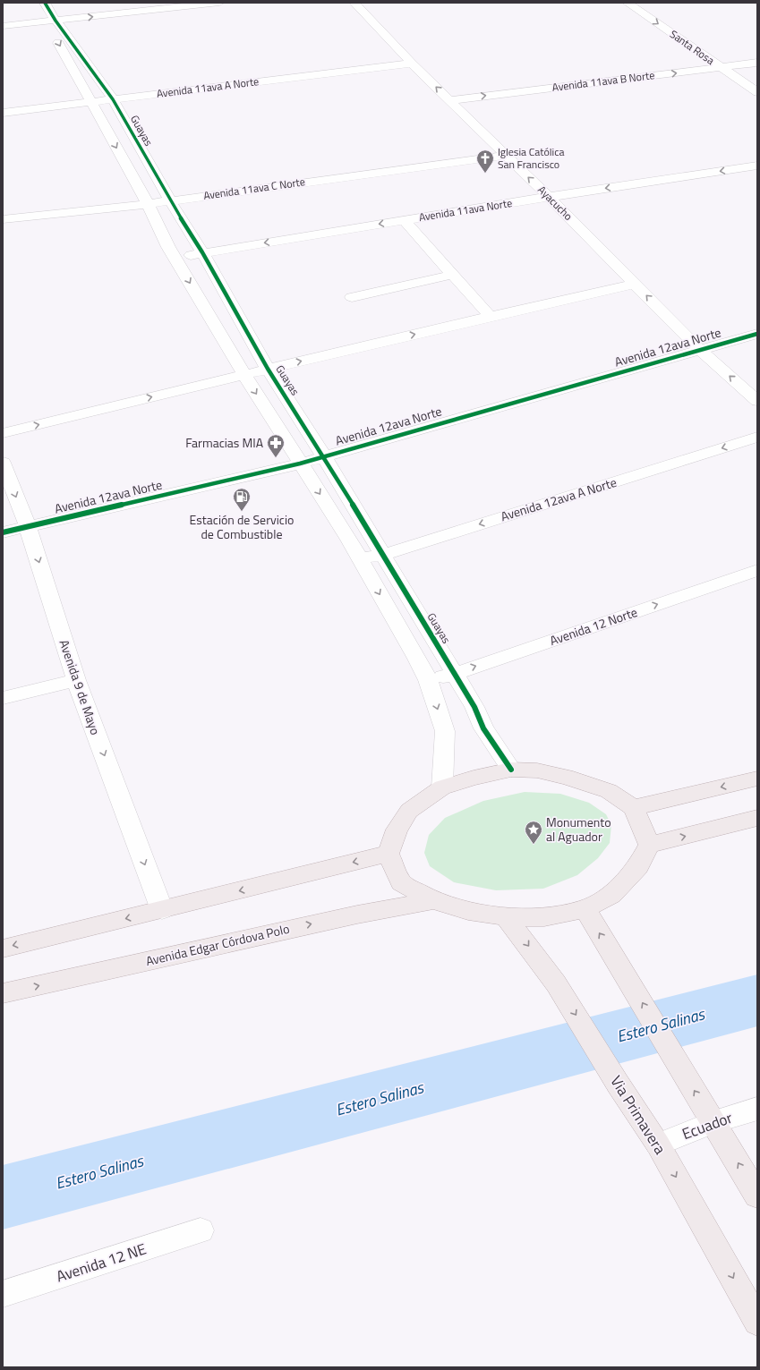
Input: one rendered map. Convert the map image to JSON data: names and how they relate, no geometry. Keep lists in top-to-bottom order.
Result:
{
  "streets": {
    "main road": ["Avenida Edgar Córdova Polo", "Via Primavera"],
    "street": [
      "Santa Rosa",
      "Avenida 11ava B Norte",
      "Avenida 11ava A Norte",
      "Guayas",
      "Avenida 11ava C Norte",
      "Ayacucho",
      "Avenida 11ava Norte",
      "Avenida 12ava Norte",
      "Avenida 12ava A Norte",
      "Avenida 12 Norte",
      "Avenida 9 de Mayo",
      "Ecuador",
      "Avenida 12 NE"
    ]
  },
  "crossings": [
    ["Santa Rosa", "Avenida 11ava B Norte"],
    ["Avenida 11ava B Norte", "Ayacucho"],
    ["Avenida 11ava A Norte", "Guayas"],
    ["Avenida 11ava A Norte", "Ayacucho"],
    ["Guayas", "Avenida 11ava C Norte"],
    ["Guayas", "Avenida 11ava Norte"],
    ["Guayas", "Avenida 12ava Norte"],
    ["Guayas", "Avenida 12ava A Norte"],
    ["Guayas", "Avenida 12 Norte"],
    ["Avenida 11ava C Norte", "Ayacucho"],
    ["Ayacucho", "Avenida 11ava Norte"],
    ["Ayacucho", "Avenida 12ava Norte"],
    ["Avenida 12ava Norte", "Avenida 9 de Mayo"],
    ["Via Primavera", "Ecuador"]
  ],
  "one_way": [
    "Santa Rosa",
    "Avenida 11ava B Norte",
    "Ayacucho",
    "Avenida 12ava A Norte",
    "Avenida 12 Norte",
    "Avenida 9 de Mayo"
  ],
  "water": ["Estero Salinas"],
  "places": {
    "church": ["Iglesia Católica San Francisco"],
    "pharmacy": ["Farmacias MIA"],
    "fuel station": ["Estación de Servicio de Combustible"],
    "place": ["Monumento al Aguador"]
  }
}
